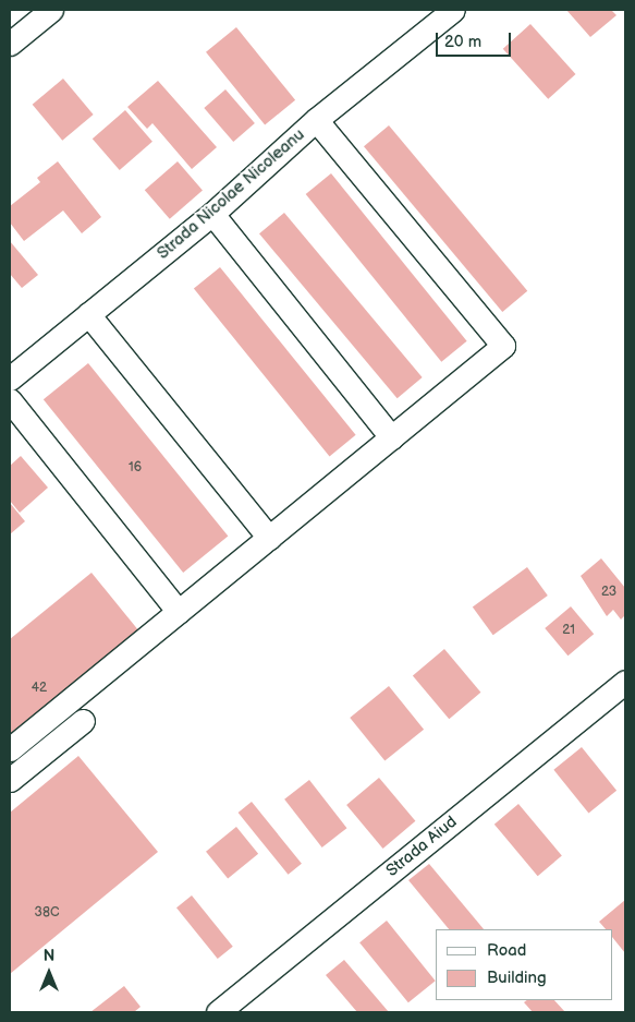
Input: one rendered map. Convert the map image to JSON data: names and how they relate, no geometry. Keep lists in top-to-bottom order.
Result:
{
  "streets": {
    "street": ["Strada Nicolae Nicoleanu", "Strada Aiud"]
  },
  "house_numbers": [
    "16",
    "23",
    "21",
    "42",
    "38C"
  ],
  "legend": ["Road", "Building"],
  "scale_bar": "20 m",
  "north": "top"
}
